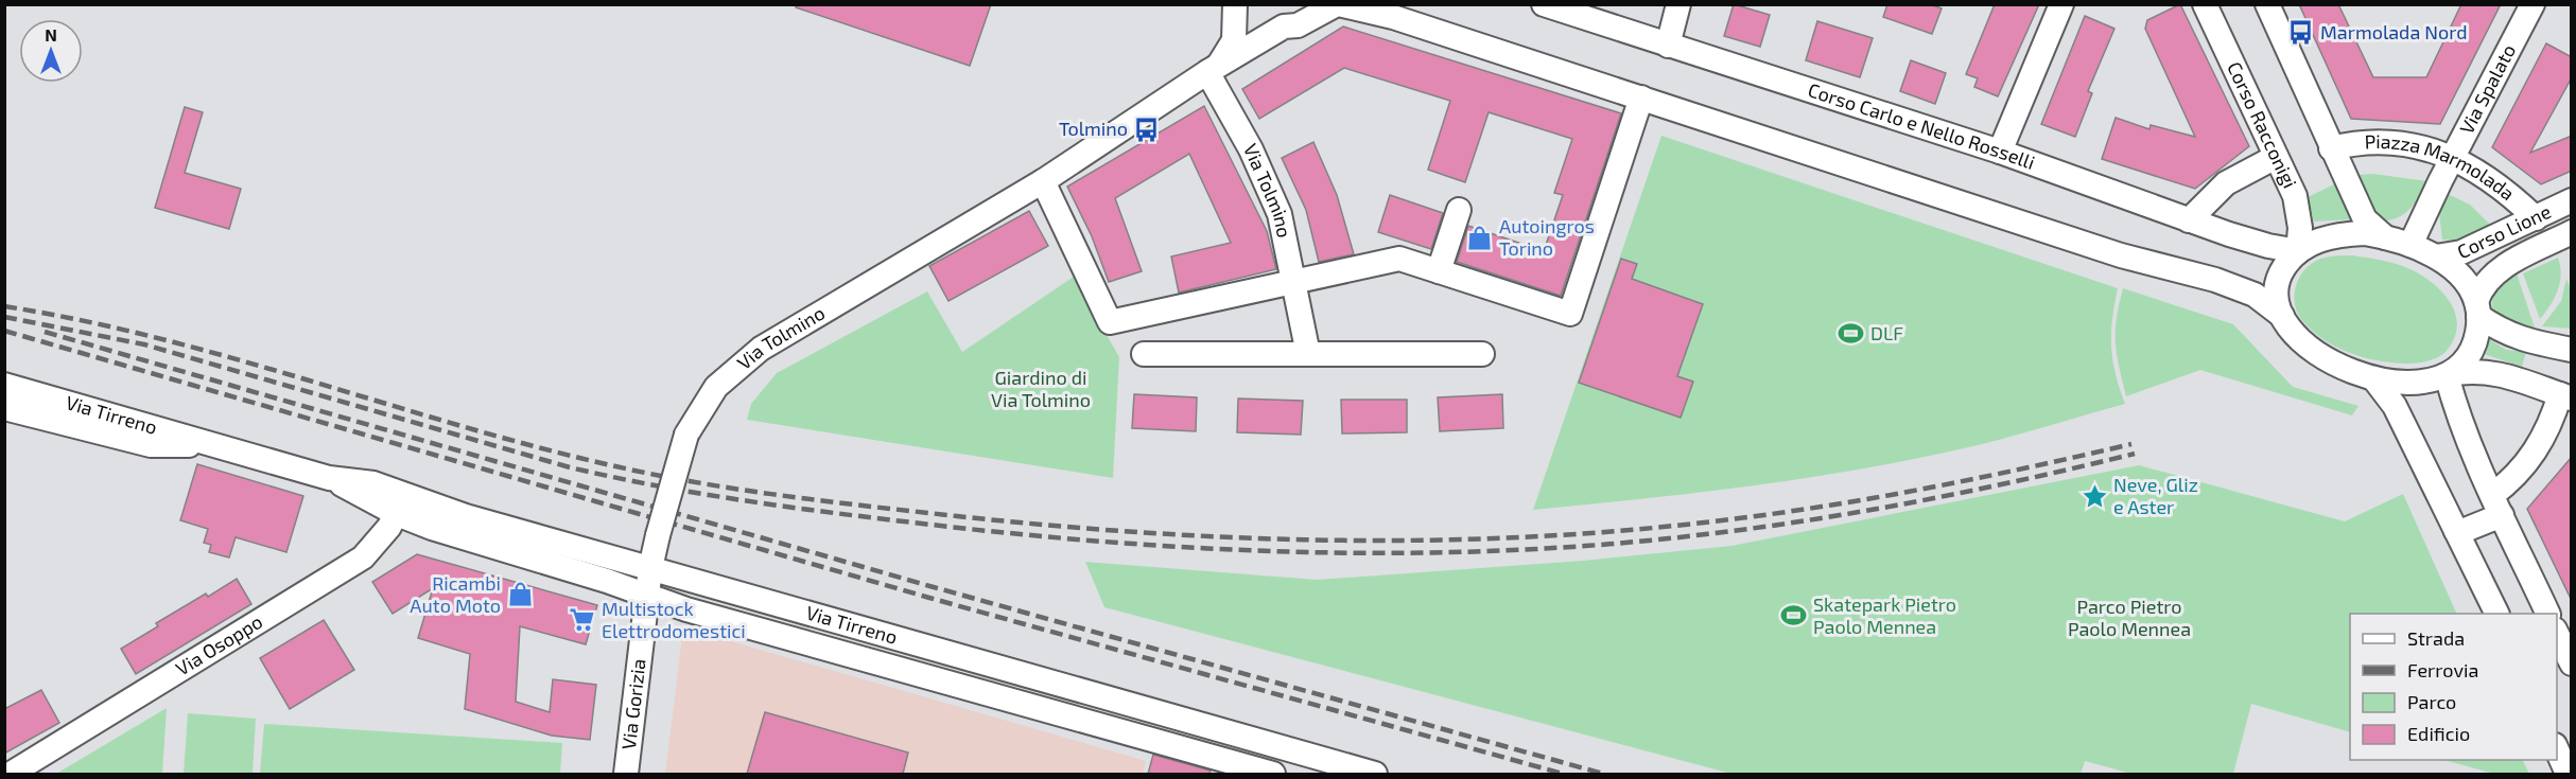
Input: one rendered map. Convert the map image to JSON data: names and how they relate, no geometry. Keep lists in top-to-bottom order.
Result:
{
  "streets": {
    "street": [
      "Via Spalato",
      "Corso Racconigi",
      "Corso Carlo e Nello Rosselli",
      "Piazza Marmolada",
      "Via Tolmino",
      "Corso Lione",
      "Via Tirreno",
      "Via Osoppo",
      "Via Gorizia"
    ]
  },
  "crossings": [
    ["Via Spalato", "Corso Racconigi"],
    ["Via Spalato", "Corso Carlo e Nello Rosselli"],
    ["Via Spalato", "Piazza Marmolada"],
    ["Via Spalato", "Corso Lione"],
    ["Corso Racconigi", "Corso Carlo e Nello Rosselli"],
    ["Corso Racconigi", "Corso Lione"],
    ["Corso Carlo e Nello Rosselli", "Corso Lione"],
    ["Piazza Marmolada", "Corso Lione"],
    ["Via Tolmino", "Via Tirreno"],
    ["Via Tolmino", "Via Gorizia"],
    ["Via Tirreno", "Via Osoppo"],
    ["Via Tirreno", "Via Gorizia"]
  ],
  "parks": ["Giardino di Via Tolmino", "Parco Pietro Paolo Mennea"],
  "places": {
    "bus stop": ["Marmolada Nord", "Tolmino"],
    "shop": ["Autoingros Torino", "Ricambi Auto Moto"],
    "sports": ["DLF", "Skatepark Pietro Paolo Mennea"],
    "place": ["Neve, Gliz e Aster"],
    "supermarket": ["Multistock Elettrodomestici"]
  },
  "legend": [
    "Strada",
    "Ferrovia",
    "Parco",
    "Edificio"
  ],
  "north": "top"
}
